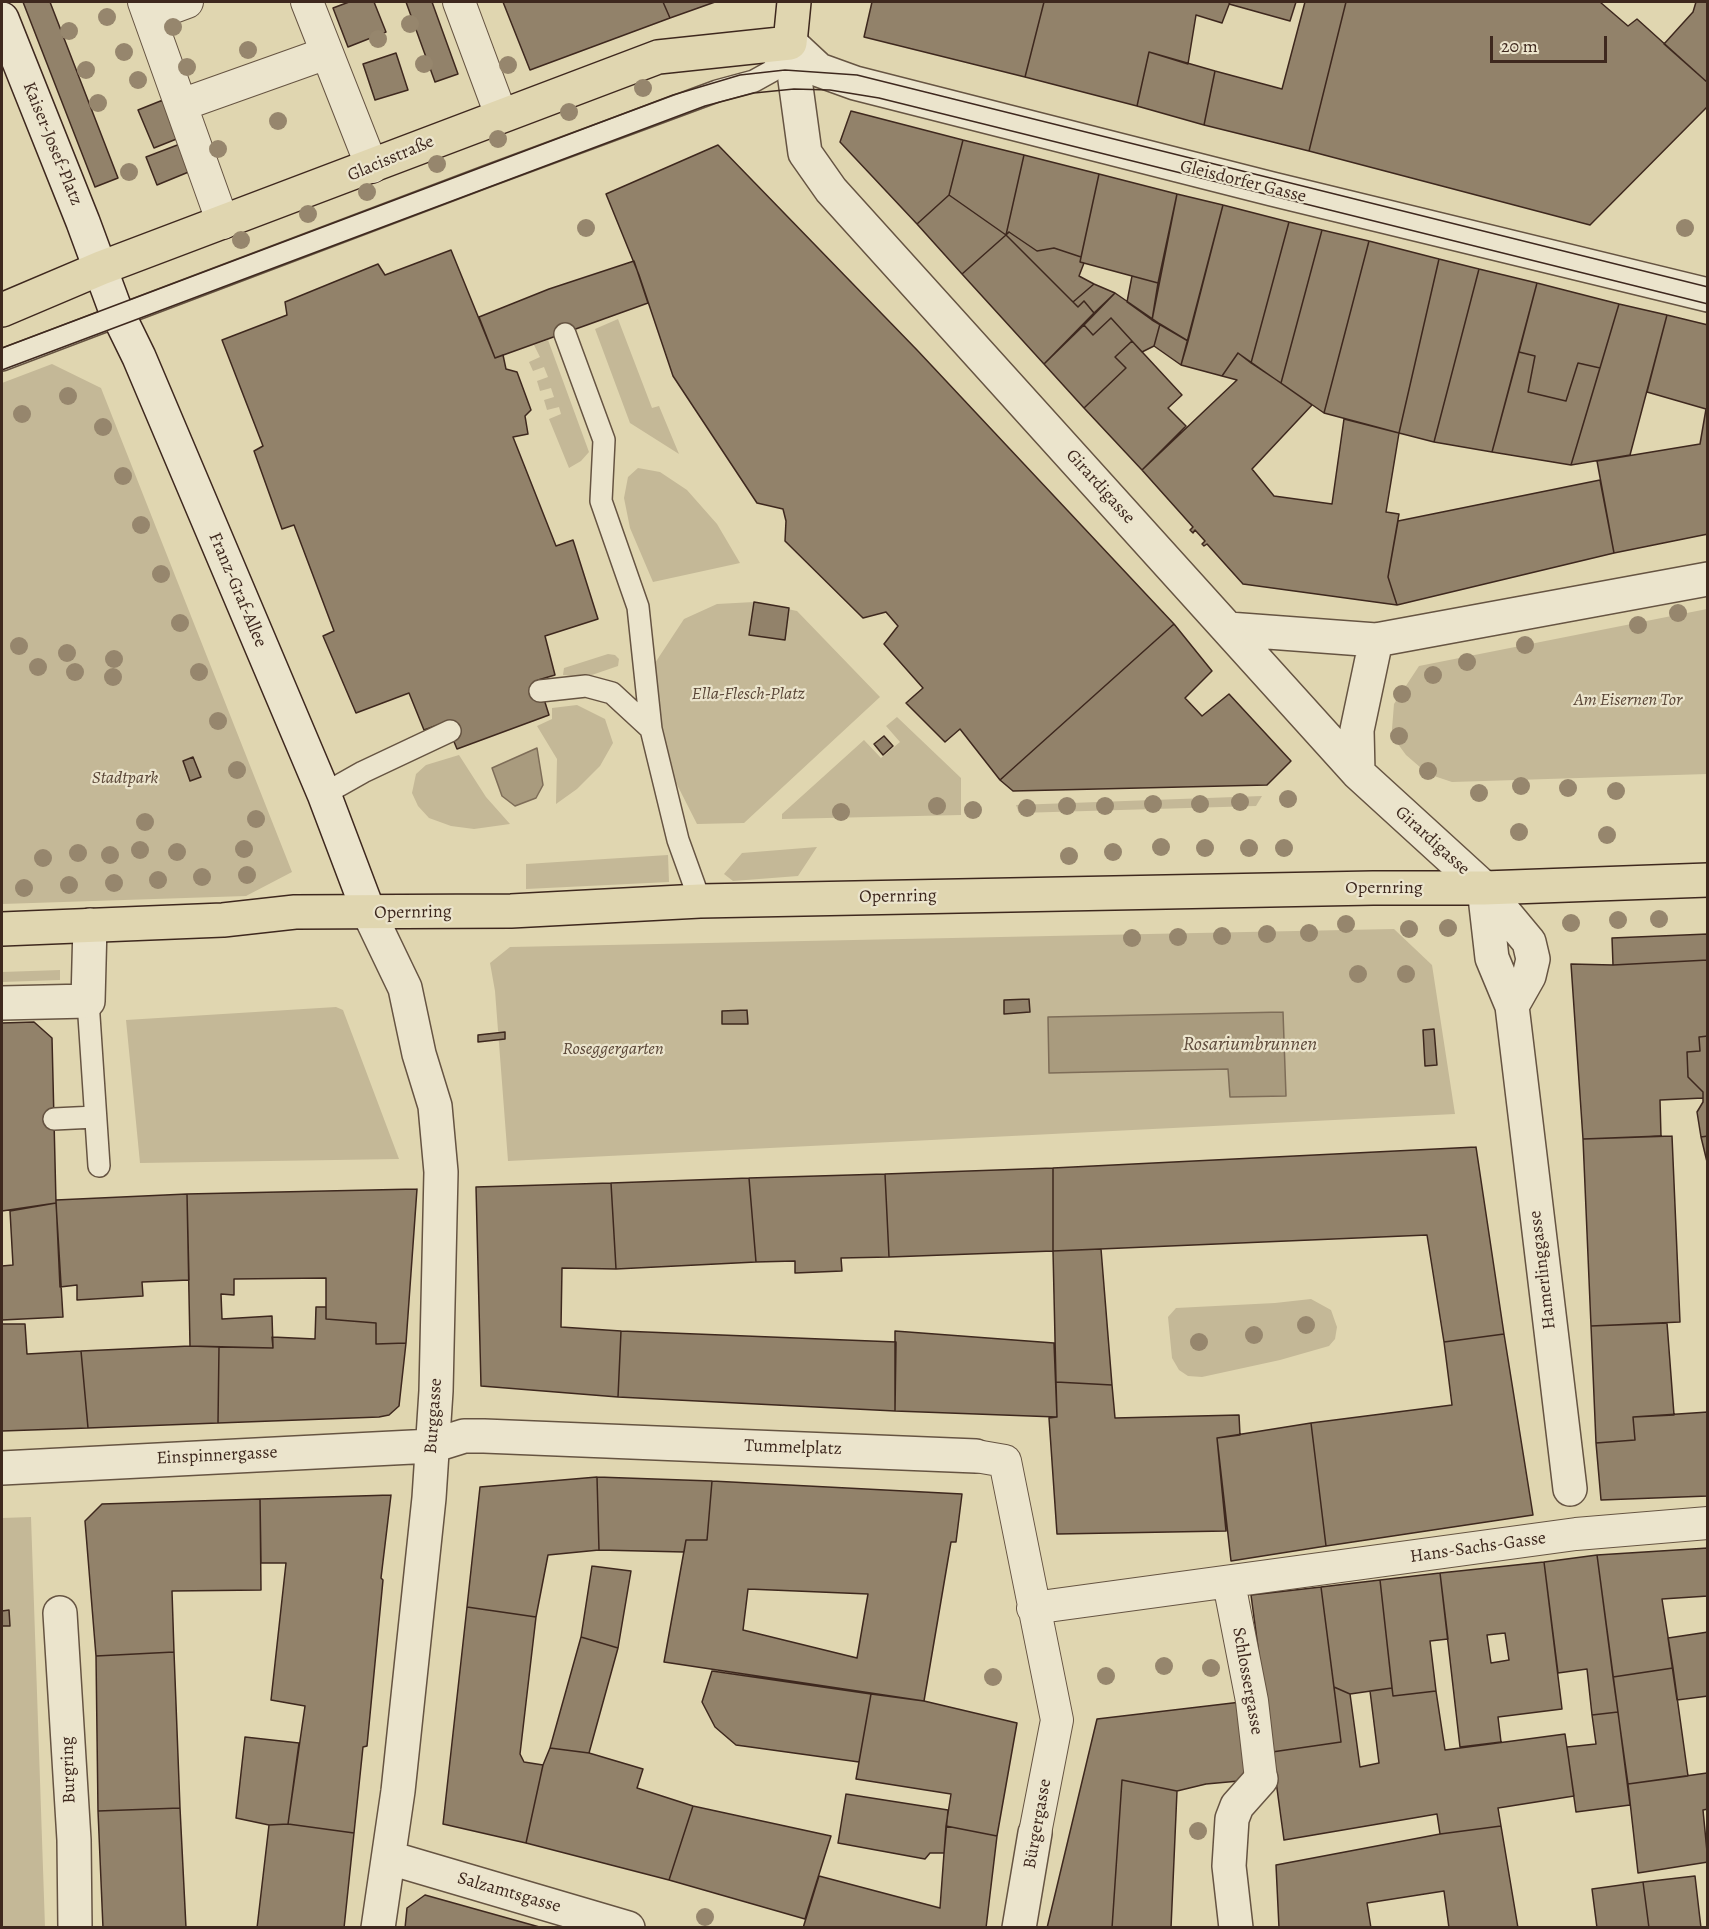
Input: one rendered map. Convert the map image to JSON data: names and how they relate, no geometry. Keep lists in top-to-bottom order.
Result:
{
  "streets": {
    "main road": ["Glacisstraße", "Opernring"],
    "street": [
      "Kaiser-Josef-Platz",
      "Gleisdorfer Gasse",
      "Girardigasse",
      "Franz-Graf-Allee",
      "Hamerlinggasse",
      "Burggasse",
      "Tummelplatz",
      "Einspinnergasse",
      "Hans-Sachs-Gasse",
      "Schlossergasse",
      "Burgring",
      "Bürgergasse",
      "Salzamtsgasse"
    ]
  },
  "crossings": [
    ["Kaiser-Josef-Platz", "Glacisstraße"],
    ["Kaiser-Josef-Platz", "Franz-Graf-Allee"],
    ["Glacisstraße", "Gleisdorfer Gasse"],
    ["Glacisstraße", "Girardigasse"],
    ["Glacisstraße", "Franz-Graf-Allee"],
    ["Gleisdorfer Gasse", "Girardigasse"],
    ["Girardigasse", "Opernring"],
    ["Girardigasse", "Hamerlinggasse"],
    ["Franz-Graf-Allee", "Opernring"],
    ["Franz-Graf-Allee", "Burggasse"],
    ["Opernring", "Hamerlinggasse"],
    ["Opernring", "Burggasse"],
    ["Hamerlinggasse", "Hans-Sachs-Gasse"],
    ["Burggasse", "Tummelplatz"],
    ["Burggasse", "Einspinnergasse"],
    ["Burggasse", "Salzamtsgasse"],
    ["Tummelplatz", "Einspinnergasse"],
    ["Tummelplatz", "Bürgergasse"],
    ["Hans-Sachs-Gasse", "Schlossergasse"]
  ],
  "water": ["Rosariumbrunnen"],
  "parks": [
    "Ella-Flesch-Platz",
    "Am Eisernen Tor",
    "Stadtpark",
    "Roseggergarten"
  ],
  "scale_bar": "20 m"
}
